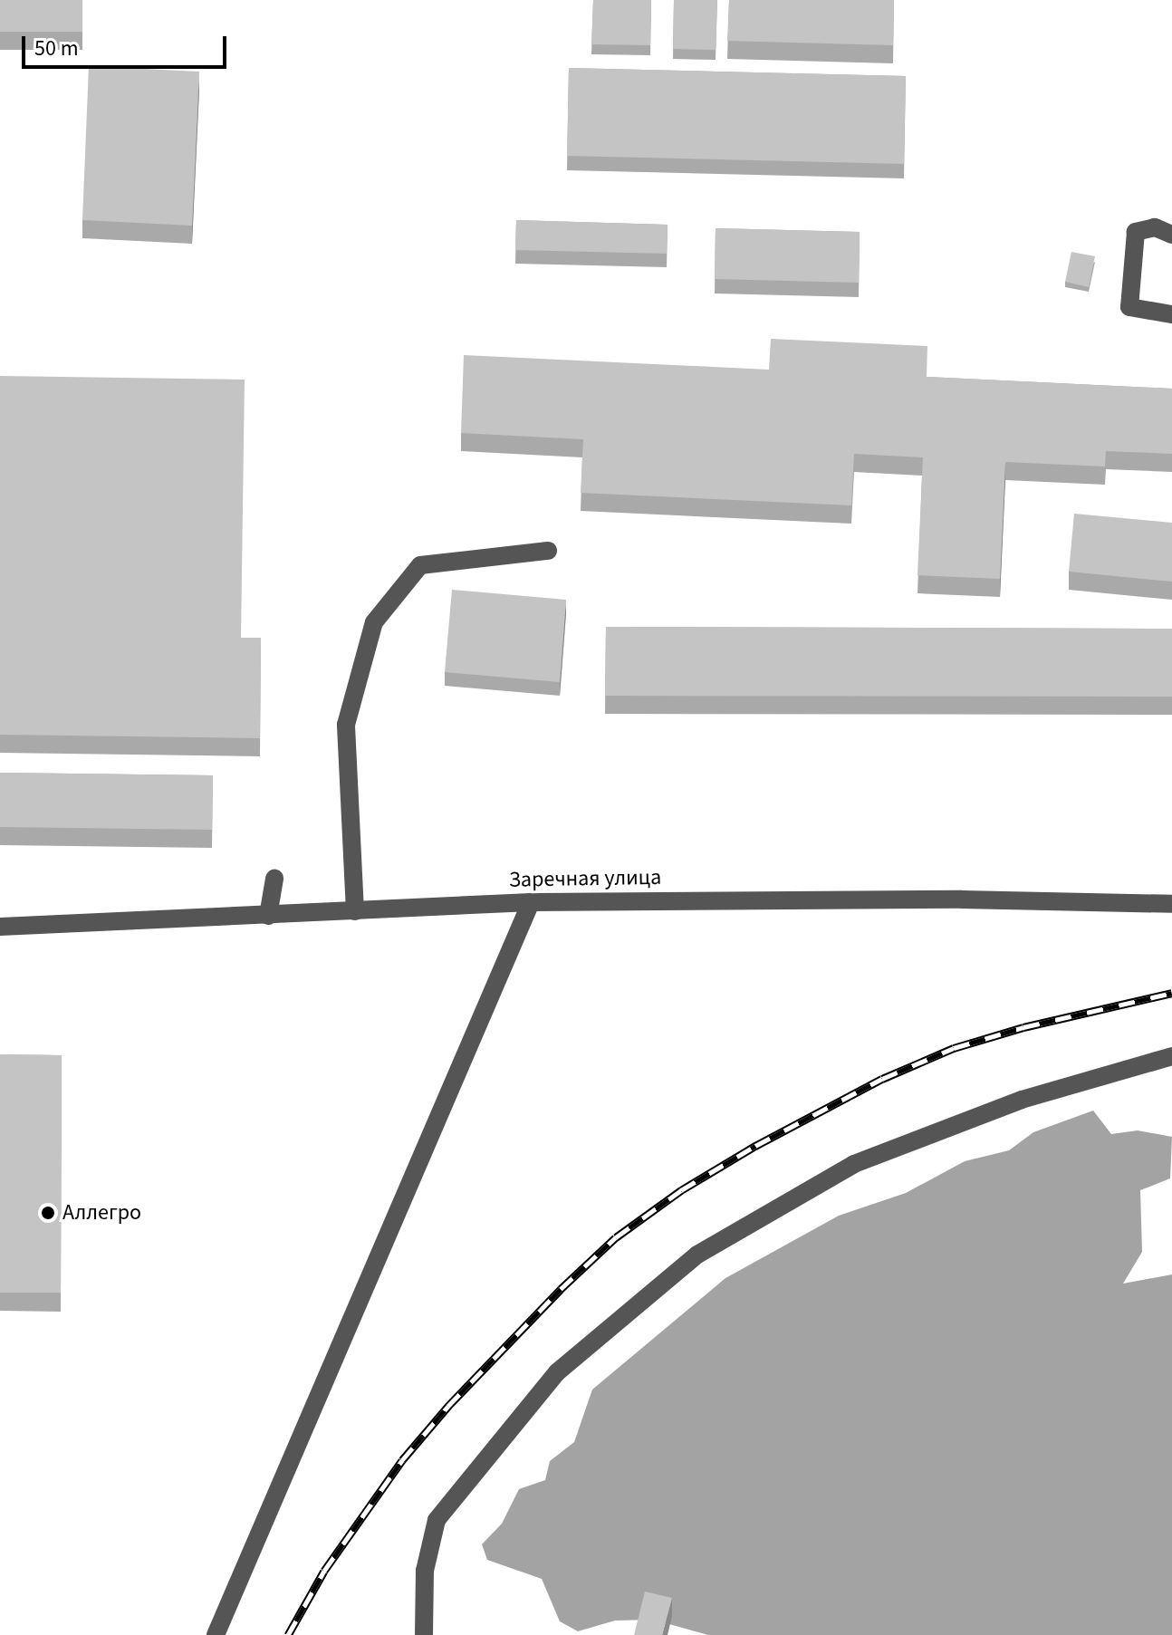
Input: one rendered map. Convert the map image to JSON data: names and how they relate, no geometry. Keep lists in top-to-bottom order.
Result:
{
  "streets": {
    "street": ["Заречная улица"]
  },
  "places": ["Аллегро"],
  "scale_bar": "50 m"
}
